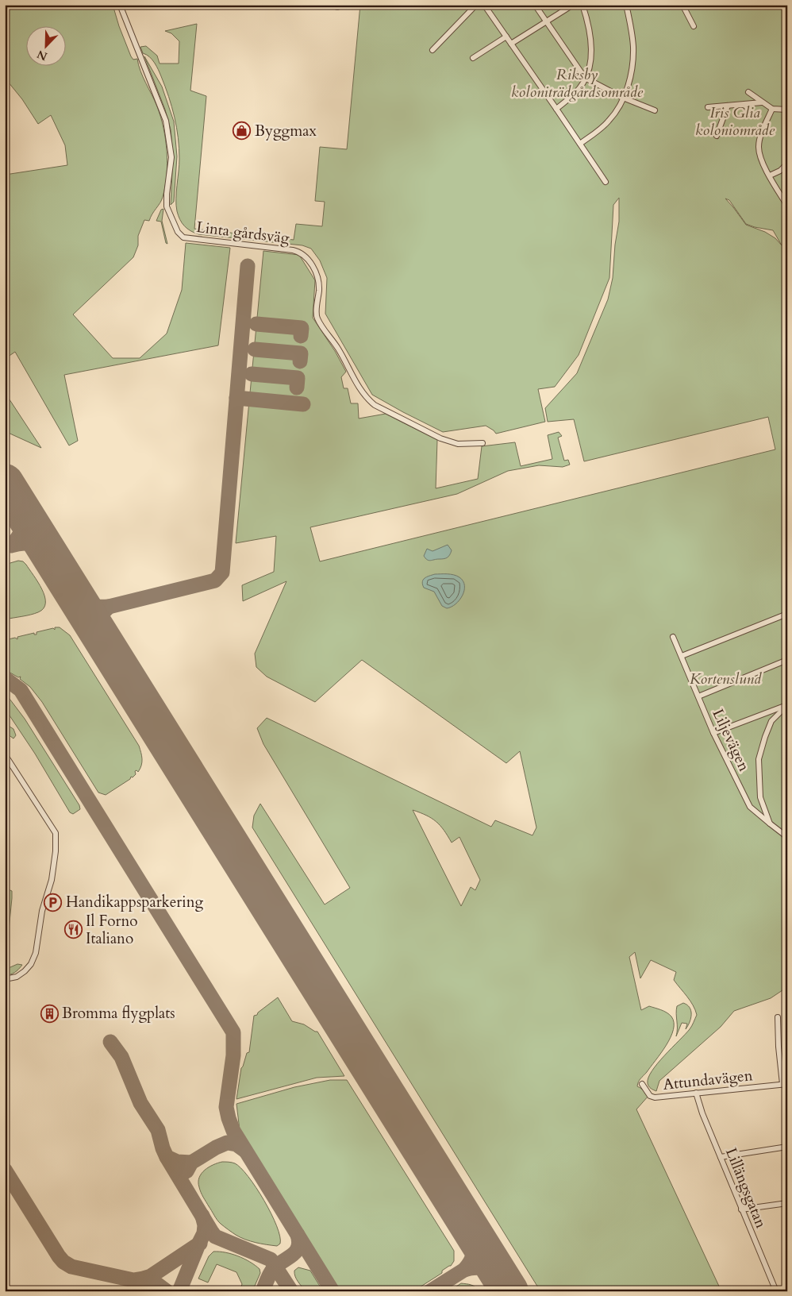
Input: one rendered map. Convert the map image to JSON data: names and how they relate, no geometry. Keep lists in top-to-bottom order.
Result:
{
  "streets": {
    "street": [
      "Linta gårdsväg",
      "Liljevägen",
      "Attundavägen",
      "Lillängsgatan"
    ]
  },
  "crossings": [
    ["Attundavägen", "Lillängsgatan"]
  ],
  "parks": ["Riksby koloniträdgårdsområde", "Iris Glia koloniområde", "Kortenslund"],
  "places": {
    "shop": ["Byggmax"],
    "parking": ["Handikappsparkering"],
    "restaurant": ["Il Forno Italiano"],
    "building": ["Bromma flygplats"]
  },
  "north": "bottom left"
}
